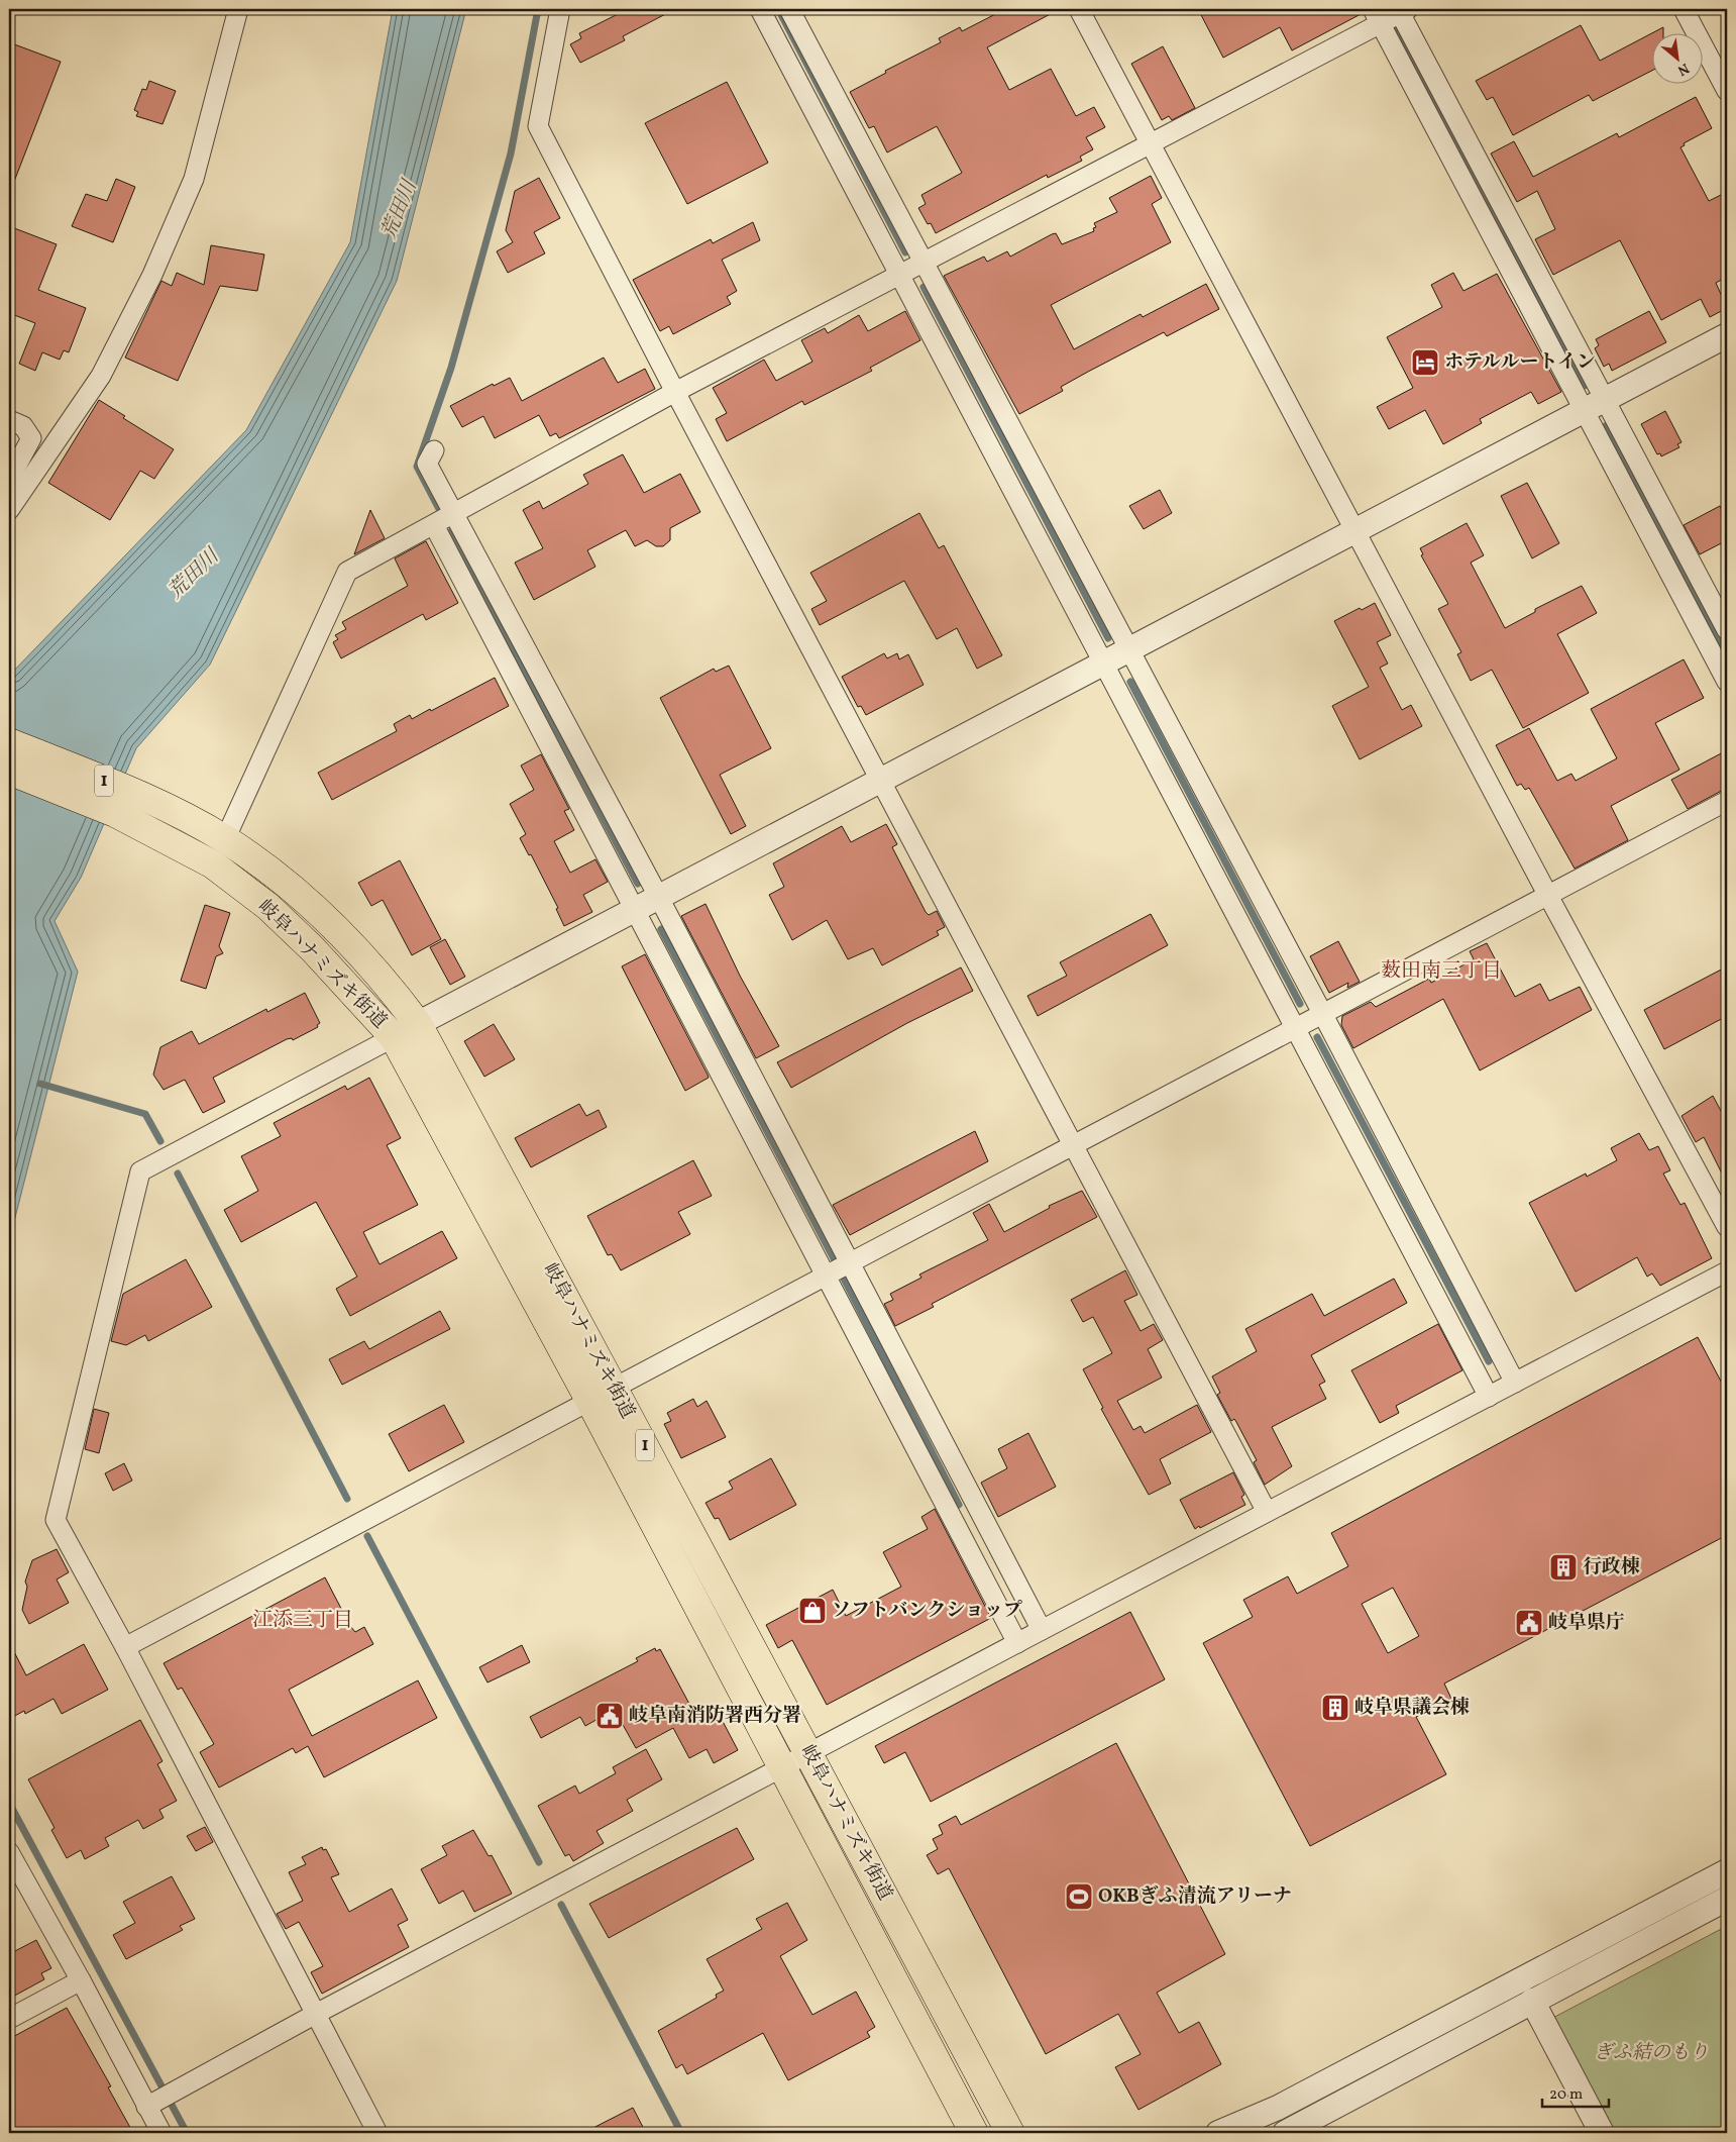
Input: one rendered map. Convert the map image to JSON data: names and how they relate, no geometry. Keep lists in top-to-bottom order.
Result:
{
  "streets": {
    "main road": ["1", "岐阜ハナミズキ街道"]
  },
  "districts": ["薮田南三丁目", "江添三丁目"],
  "water": ["荒田川"],
  "parks": ["ぎふ結のもり"],
  "places": {
    "hotel": ["ホテルルートイン"],
    "building": ["行政棟", "岐阜県議会棟"],
    "shop": ["ソフトバンクショップ"],
    "public building": ["岐阜県庁", "岐阜南消防署西分署"],
    "sports": ["OKBぎふ清流アリーナ"]
  },
  "scale_bar": "20 m",
  "north": "bottom right"
}
